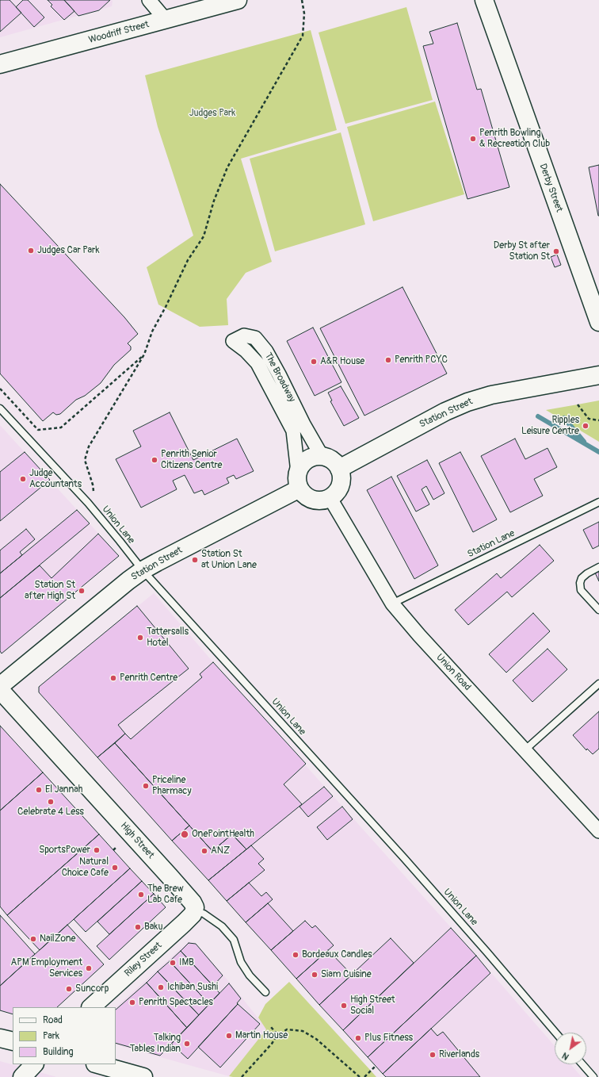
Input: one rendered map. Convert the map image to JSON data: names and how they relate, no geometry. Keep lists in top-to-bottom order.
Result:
{
  "streets": {
    "street": [
      "Woodriff Street",
      "Derby Street",
      "The Broadway",
      "Station Street",
      "Union Road",
      "High Street",
      "Riley Street"
    ],
    "lane": ["Union Lane", "Station Lane"]
  },
  "crossings": [
    ["The Broadway", "Station Street"],
    ["The Broadway", "Union Road"],
    ["Station Street", "Union Lane"],
    ["Station Street", "Union Road"],
    ["Station Lane", "Union Road"],
    ["High Street", "Riley Street"]
  ],
  "parks": ["Judges Park"],
  "places": [
    "Penrith Bowling & Recreation Club",
    "Judges Car Park",
    "Derby St after Station St",
    "Penrith PCYC",
    "A&R House",
    "Ripples Leisure Centre",
    "Penrith Senior Citizens Centre",
    "Judge Accountants",
    "Station St at Union Lane",
    "Station St after High St",
    "Tattersalls Hotel",
    "Penrith Centre",
    "Priceline Pharmacy",
    "El Jannah",
    "Celebrate 4 Less",
    "OnePointHealth",
    "SportsPower",
    "ANZ",
    "Natural Choice Cafe",
    "The Brew Lab Cafe",
    "Baku",
    "NailZone",
    "Bordeaux Candles",
    "IMB",
    "APM Employment Services",
    "Siam Cuisine",
    "Ichiban Sushi",
    "Suncorp",
    "Penrith Spectacles",
    "High Street Social",
    "Martin House",
    "Plus Fitness",
    "Talking Tables Indian",
    "Riverlands"
  ],
  "legend": ["Road", "Park", "Building"],
  "north": "bottom left"
}
